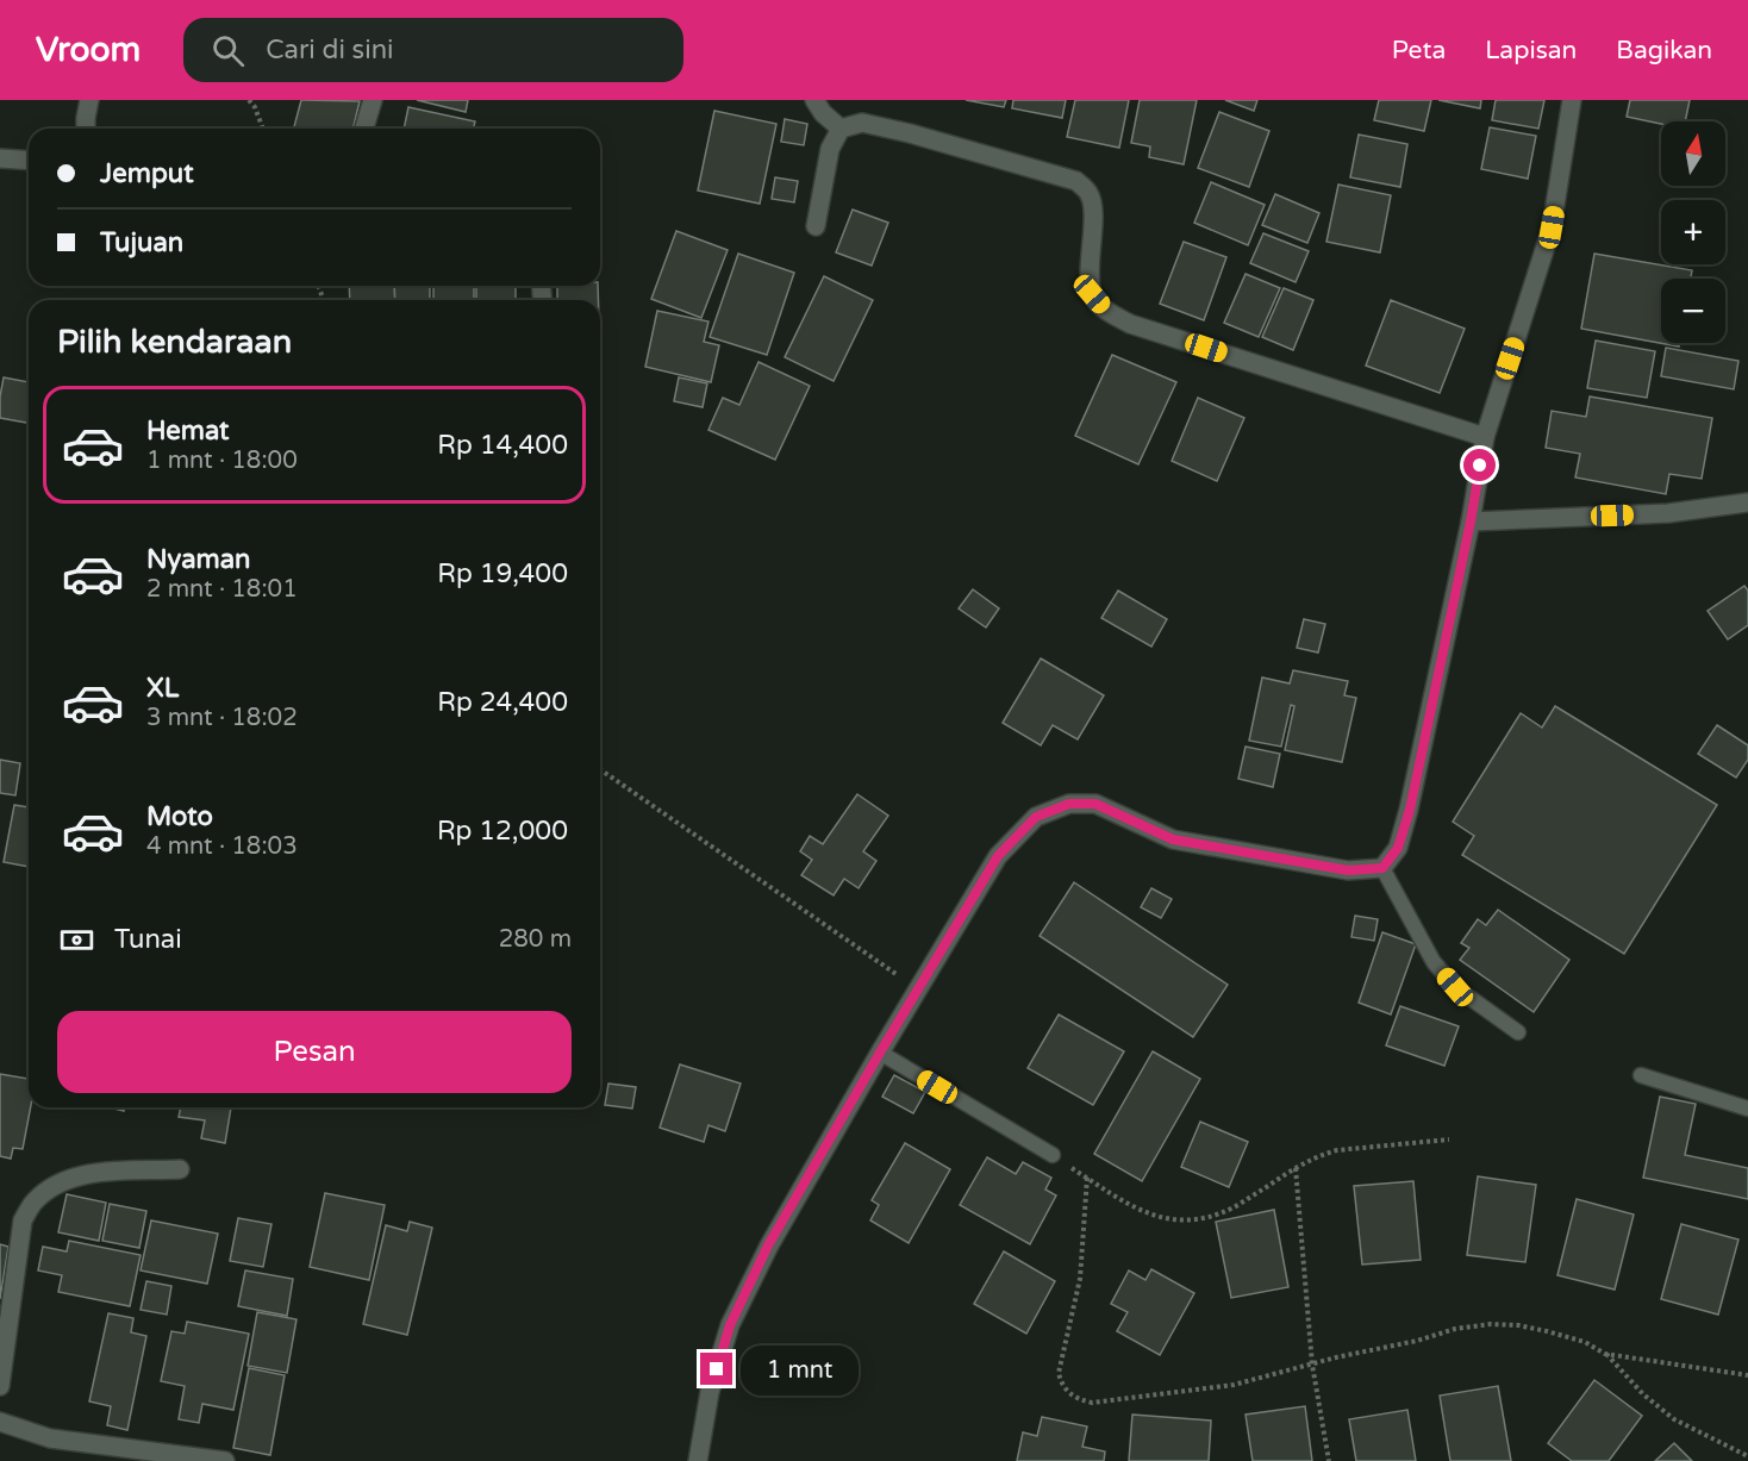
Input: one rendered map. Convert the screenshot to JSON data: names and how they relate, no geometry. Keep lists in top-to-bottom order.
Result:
{
  "north": "top",
  "page": {
    "header": "Vroom",
    "search": "Cari di sini",
    "nav": ["Peta", "Lapisan", "Bagikan"],
    "map_buttons": ["+", "−"],
    "banner": ["Jemput", "Tujuan"],
    "heading": "Pilih kendaraan",
    "list": [
      {
        "name": "Hemat",
        "note": "1 mnt · 18:00",
        "value": "Rp 14,400"
      },
      {
        "name": "Nyaman",
        "note": "2 mnt · 18:01",
        "value": "Rp 19,400"
      },
      {
        "name": "XL",
        "note": "3 mnt · 18:02",
        "value": "Rp 24,400"
      },
      {
        "name": "Moto",
        "note": "4 mnt · 18:03",
        "value": "Rp 12,000"
      }
    ],
    "pay": ["Tunai", "280 m"],
    "buttons": "Pesan",
    "bubble": "1 mnt"
  }
}
